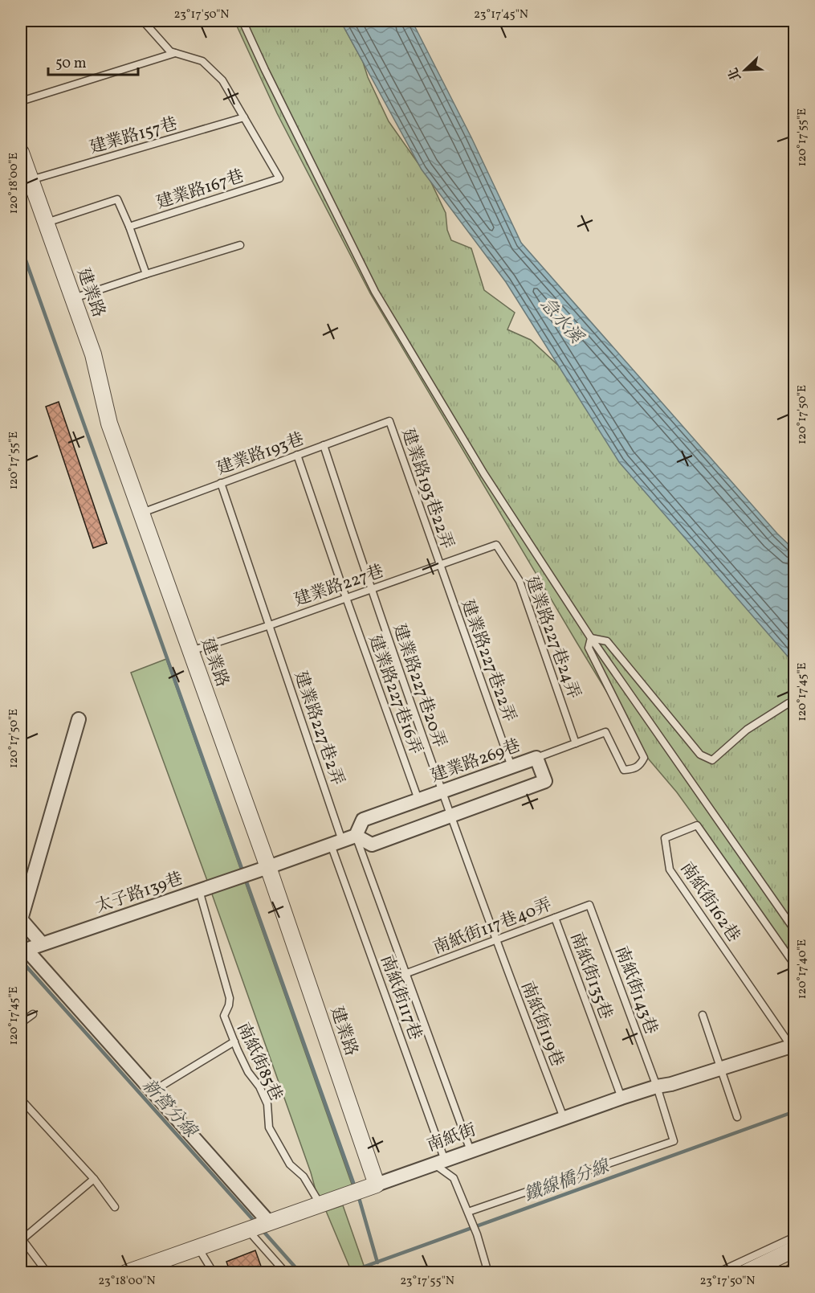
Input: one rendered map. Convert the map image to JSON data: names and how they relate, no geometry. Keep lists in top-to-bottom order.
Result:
{
  "streets": {
    "street": [
      "建業路",
      "建業路269巷",
      "太子路139巷",
      "南紙街"
    ],
    "lane": [
      "建業路157巷",
      "建業路167巷",
      "建業路193巷",
      "建業路193巷22弄",
      "建業路227巷",
      "建業路227巷24弄",
      "建業路227巷22弄",
      "建業路227巷20弄",
      "建業路227巷16弄",
      "建業路227巷2弄",
      "南紙街162巷",
      "南紙街117巷40弄",
      "南紙街135巷",
      "南紙街143巷",
      "南紙街117巷",
      "南紙街119巷",
      "南紙街85巷"
    ]
  },
  "crossings": [
    ["建業路157巷", "建業路167巷"],
    ["建業路157巷", "建業路"],
    ["建業路", "建業路193巷"],
    ["建業路", "建業路227巷"],
    ["建業路", "太子路139巷"],
    ["建業路", "南紙街"],
    ["建業路193巷", "建業路193巷22弄"],
    ["建業路193巷", "建業路227巷20弄"],
    ["建業路193巷", "建業路227巷16弄"],
    ["建業路193巷", "建業路227巷2弄"],
    ["建業路193巷22弄", "建業路227巷"],
    ["建業路193巷22弄", "建業路227巷22弄"],
    ["建業路227巷", "建業路227巷24弄"],
    ["建業路227巷", "建業路227巷22弄"],
    ["建業路227巷", "建業路227巷20弄"],
    ["建業路227巷", "建業路227巷16弄"],
    ["建業路227巷", "建業路227巷2弄"],
    ["建業路227巷22弄", "建業路269巷"],
    ["建業路227巷20弄", "建業路269巷"],
    ["建業路227巷20弄", "南紙街119巷"],
    ["建業路227巷16弄", "建業路269巷"],
    ["建業路227巷2弄", "南紙街117巷"],
    ["建業路269巷", "南紙街117巷"],
    ["建業路269巷", "南紙街119巷"],
    ["太子路139巷", "南紙街85巷"],
    ["南紙街162巷", "南紙街"],
    ["南紙街117巷40弄", "南紙街135巷"],
    ["南紙街117巷40弄", "南紙街143巷"],
    ["南紙街117巷40弄", "南紙街117巷"],
    ["南紙街117巷40弄", "南紙街119巷"],
    ["南紙街135巷", "南紙街"],
    ["南紙街143巷", "南紙街"],
    ["南紙街117巷", "南紙街"],
    ["南紙街119巷", "南紙街"],
    ["南紙街85巷", "南紙街"]
  ],
  "water": ["急水溪", "新營分線", "鐵線橋分線"],
  "scale_bar": "50 m",
  "north": "bottom left",
  "coordinates": [
    "23°17'50\"N",
    "23°17'45\"N",
    "120°17'55\"E",
    "120°18'00\"E",
    "120°17'50\"E",
    "120°17'45\"E",
    "120°17'40\"E",
    "23°18'00\"N",
    "23°17'55\"N"
  ]
}
